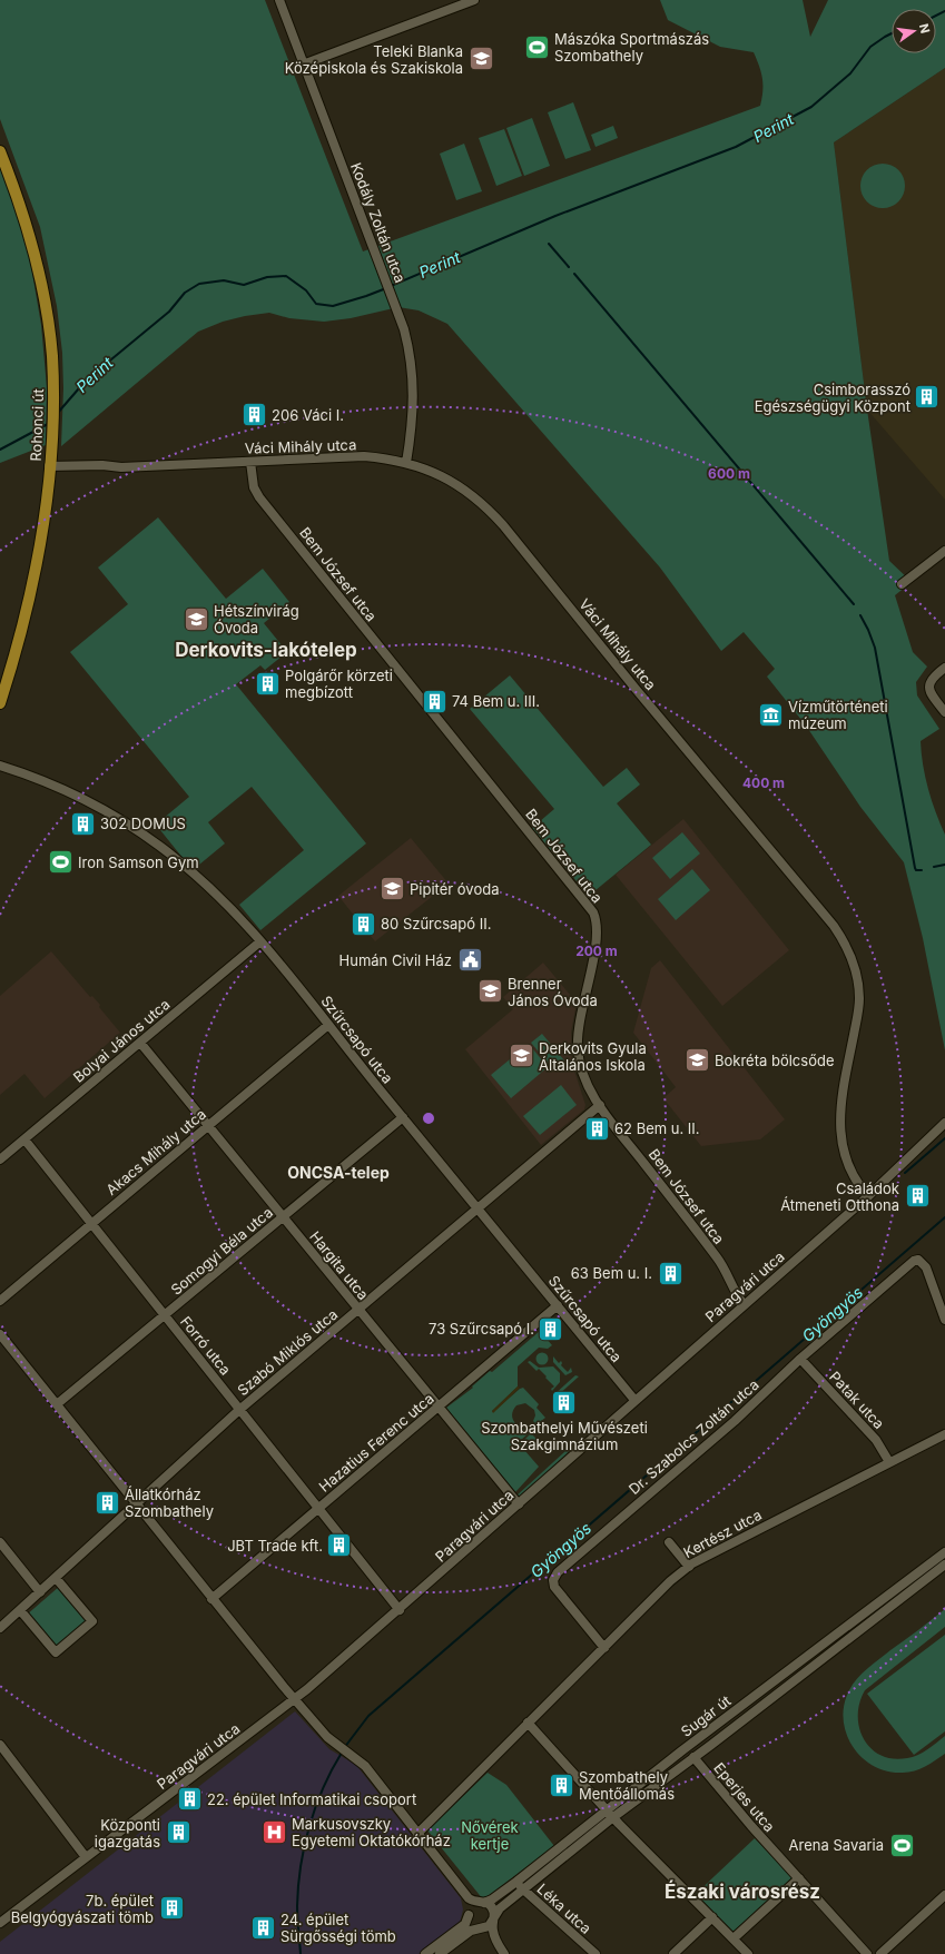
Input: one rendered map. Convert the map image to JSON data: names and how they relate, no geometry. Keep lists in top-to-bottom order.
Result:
{
  "streets": {
    "main road": ["Rohonci út"],
    "street": [
      "Kodály Zoltán utca",
      "Váci Mihály utca",
      "Bem József utca",
      "Szűrcsapó utca",
      "Bolyai János utca",
      "Akacs Mihály utca",
      "Somogyi Béla utca",
      "Hargita utca",
      "Paragvári utca",
      "Forró utca",
      "Szabó Miklós utca",
      "Patak utca",
      "Dr. Szabolcs Zoltán utca",
      "Hazatius Ferenc utca",
      "Kertész utca",
      "Sugár út",
      "Eperjes utca",
      "Léka utca"
    ]
  },
  "crossings": [
    ["Kodály Zoltán utca", "Váci Mihály utca"],
    ["Rohonci út", "Váci Mihály utca"],
    ["Váci Mihály utca", "Bem József utca"],
    ["Váci Mihály utca", "Paragvári utca"],
    ["Bem József utca", "Paragvári utca"],
    ["Bem József utca", "Szabó Miklós utca"],
    ["Szűrcsapó utca", "Bolyai János utca"],
    ["Szűrcsapó utca", "Akacs Mihály utca"],
    ["Szűrcsapó utca", "Somogyi Béla utca"],
    ["Szűrcsapó utca", "Paragvári utca"],
    ["Szűrcsapó utca", "Szabó Miklós utca"],
    ["Szűrcsapó utca", "Hazatius Ferenc utca"],
    ["Bolyai János utca", "Hargita utca"],
    ["Bolyai János utca", "Forró utca"],
    ["Akacs Mihály utca", "Hargita utca"],
    ["Akacs Mihály utca", "Forró utca"],
    ["Somogyi Béla utca", "Hargita utca"],
    ["Somogyi Béla utca", "Forró utca"],
    ["Hargita utca", "Paragvári utca"],
    ["Hargita utca", "Szabó Miklós utca"],
    ["Hargita utca", "Hazatius Ferenc utca"],
    ["Paragvári utca", "Forró utca"],
    ["Forró utca", "Szabó Miklós utca"],
    ["Forró utca", "Hazatius Ferenc utca"],
    ["Patak utca", "Dr. Szabolcs Zoltán utca"],
    ["Patak utca", "Kertész utca"],
    ["Dr. Szabolcs Zoltán utca", "Kertész utca"],
    ["Sugár út", "Eperjes utca"],
    ["Sugár út", "Léka utca"]
  ],
  "districts": ["Derkovits-lakótelep", "ONCSA-telep", "Északi városrész"],
  "water": ["Perint", "Gyöngyös"],
  "parks": ["Nővérek kertje"],
  "places": {
    "sports": ["Mászóka Sportmászás Szombathely", "Iron Samson Gym", "Arena Savaria"],
    "school or university": [
      "Teleki Blanka Középiskola és Szakiskola",
      "Hétszínvirág Óvoda",
      "Pipitér óvoda",
      "Brenner János Óvoda",
      "Derkovits Gyula Általános Iskola",
      "Bokréta bölcsőde"
    ],
    "building": [
      "Csimborasszó Egészségügyi Központ",
      "206 Váci I.",
      "Polgárőr körzeti megbízott",
      "74 Bem u. III.",
      "302 DOMUS",
      "80 Szűrcsapó II.",
      "62 Bem u. II.",
      "Családok Átmeneti Otthona",
      "63 Bem u. I.",
      "73 Szűrcsapó I.",
      "Szombathelyi Művészeti Szakgimnázium",
      "Állatkórház Szombathely",
      "JBT Trade kft.",
      "Szombathely Mentőállomás",
      "22. épület Informatikai csoport",
      "Központi igazgatás",
      "7b. épület Belgyógyászati tömb",
      "24. épület Sürgősségi tömb"
    ],
    "museum": ["Vízműtörténeti múzeum"],
    "public building": ["Humán Civil Ház"],
    "hospital": ["Markusovszky Egyetemi Oktatókórház"]
  },
  "north": "right",
  "rings": ["600 m", "400 m", "200 m"]
}
